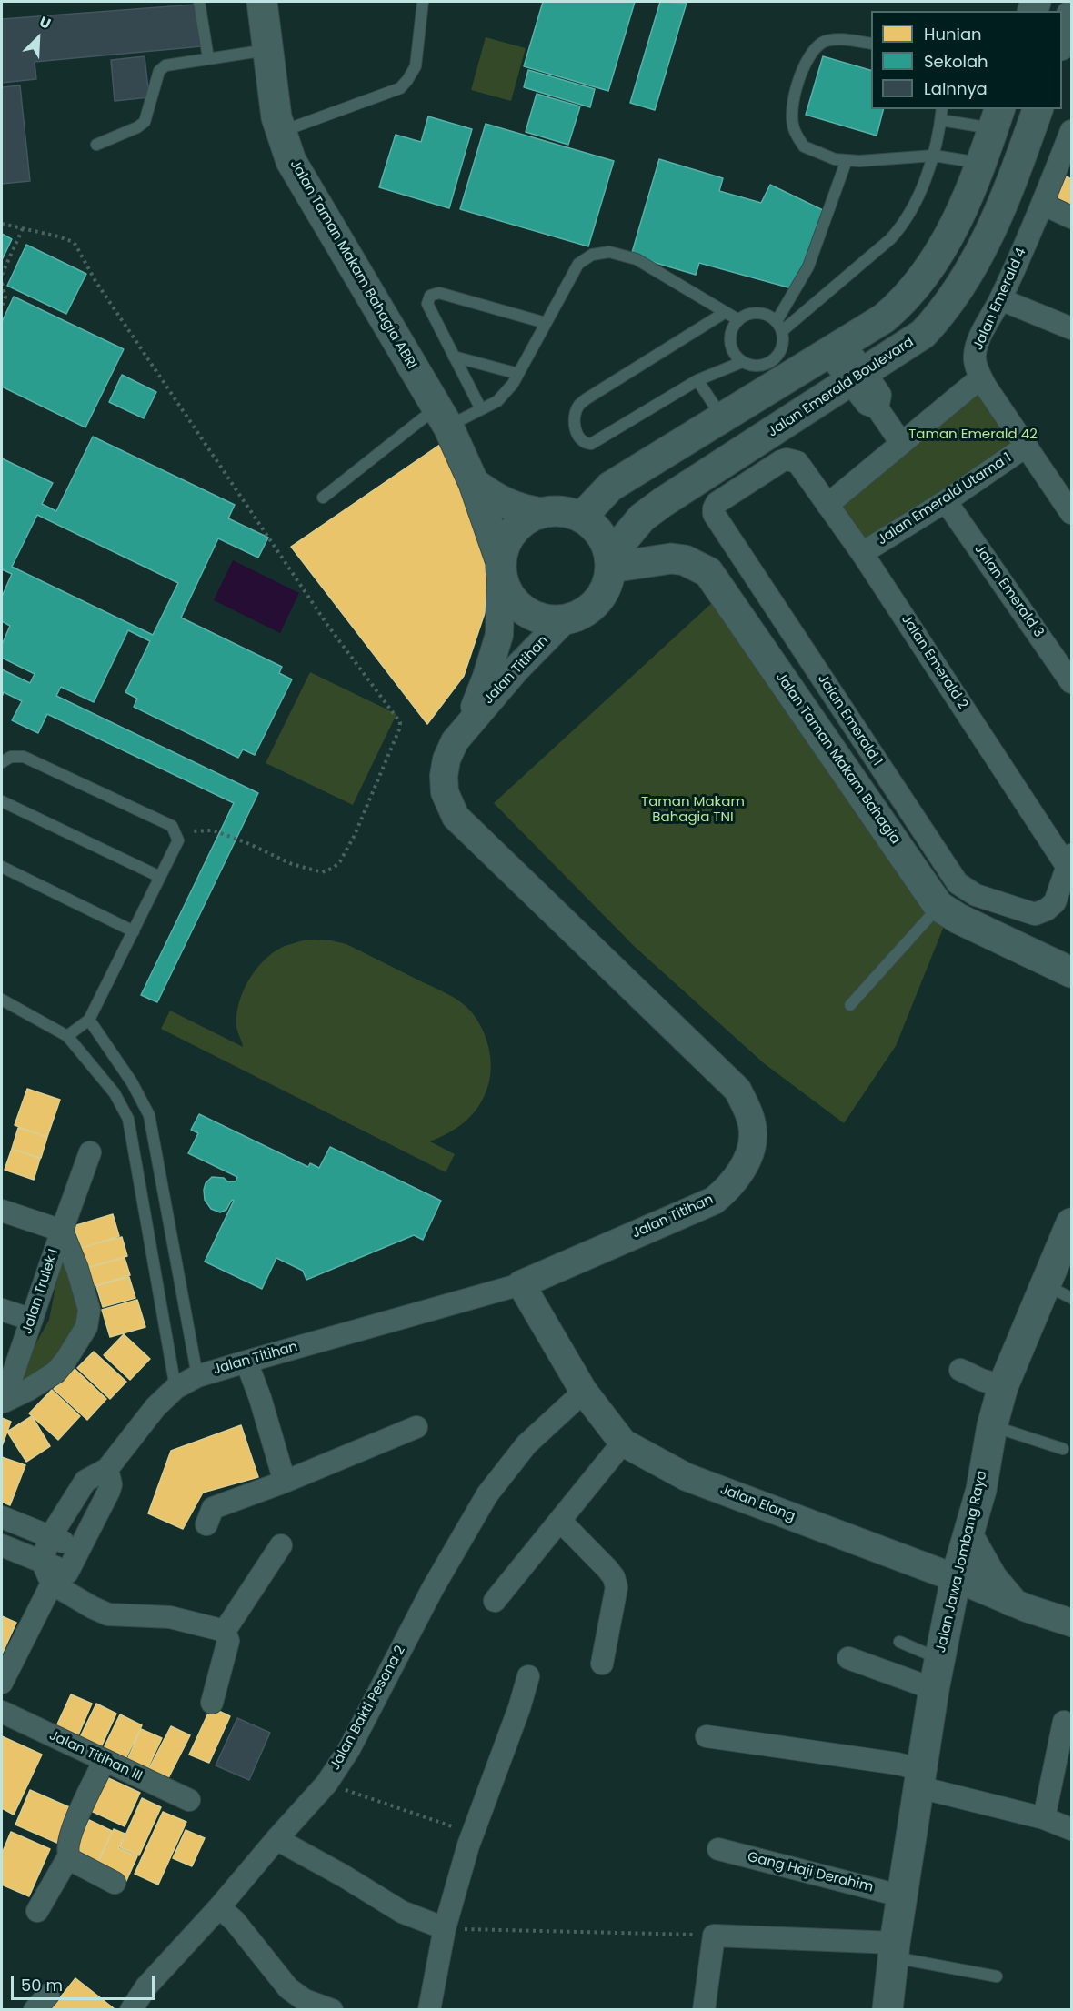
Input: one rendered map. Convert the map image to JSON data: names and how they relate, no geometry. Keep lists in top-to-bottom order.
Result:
{
  "streets": {
    "main road": [
      "Jalan Taman Makam Bahagia ABRI",
      "Jalan Emerald Boulevard",
      "Jalan Taman Makam Bahagia",
      "Jalan Jawa Jombang Raya"
    ],
    "street": [
      "Jalan Emerald 4",
      "Jalan Emerald Utama 1",
      "Jalan Emerald 3",
      "Jalan Emerald 2",
      "Jalan Titihan",
      "Jalan Emerald 1",
      "Jalan Trulek I",
      "Jalan Elang",
      "Jalan Bakti Pesona 2",
      "Jalan Titihan III",
      "Gang Haji Derahim"
    ]
  },
  "crossings": [
    ["Jalan Taman Makam Bahagia ABRI", "Jalan Emerald Boulevard"],
    ["Jalan Taman Makam Bahagia ABRI", "Jalan Titihan"],
    ["Jalan Taman Makam Bahagia ABRI", "Jalan Taman Makam Bahagia"],
    ["Jalan Emerald 4", "Jalan Emerald Utama 1"],
    ["Jalan Emerald Boulevard", "Jalan Titihan"],
    ["Jalan Emerald Boulevard", "Jalan Taman Makam Bahagia"],
    ["Jalan Emerald Utama 1", "Jalan Emerald 3"],
    ["Jalan Emerald Utama 1", "Jalan Emerald 2"],
    ["Jalan Emerald 2", "Jalan Emerald 1"],
    ["Jalan Titihan", "Jalan Taman Makam Bahagia"],
    ["Jalan Titihan", "Jalan Elang"],
    ["Jalan Elang", "Jalan Jawa Jombang Raya"],
    ["Jalan Elang", "Jalan Bakti Pesona 2"],
    ["Jalan Jawa Jombang Raya", "Gang Haji Derahim"]
  ],
  "parks": ["Taman Emerald 42", "Taman Makam Bahagia TNI"],
  "legend": ["Hunian", "Sekolah", "Lainnya"],
  "scale_bar": "50 m",
  "north": "top right"
}
